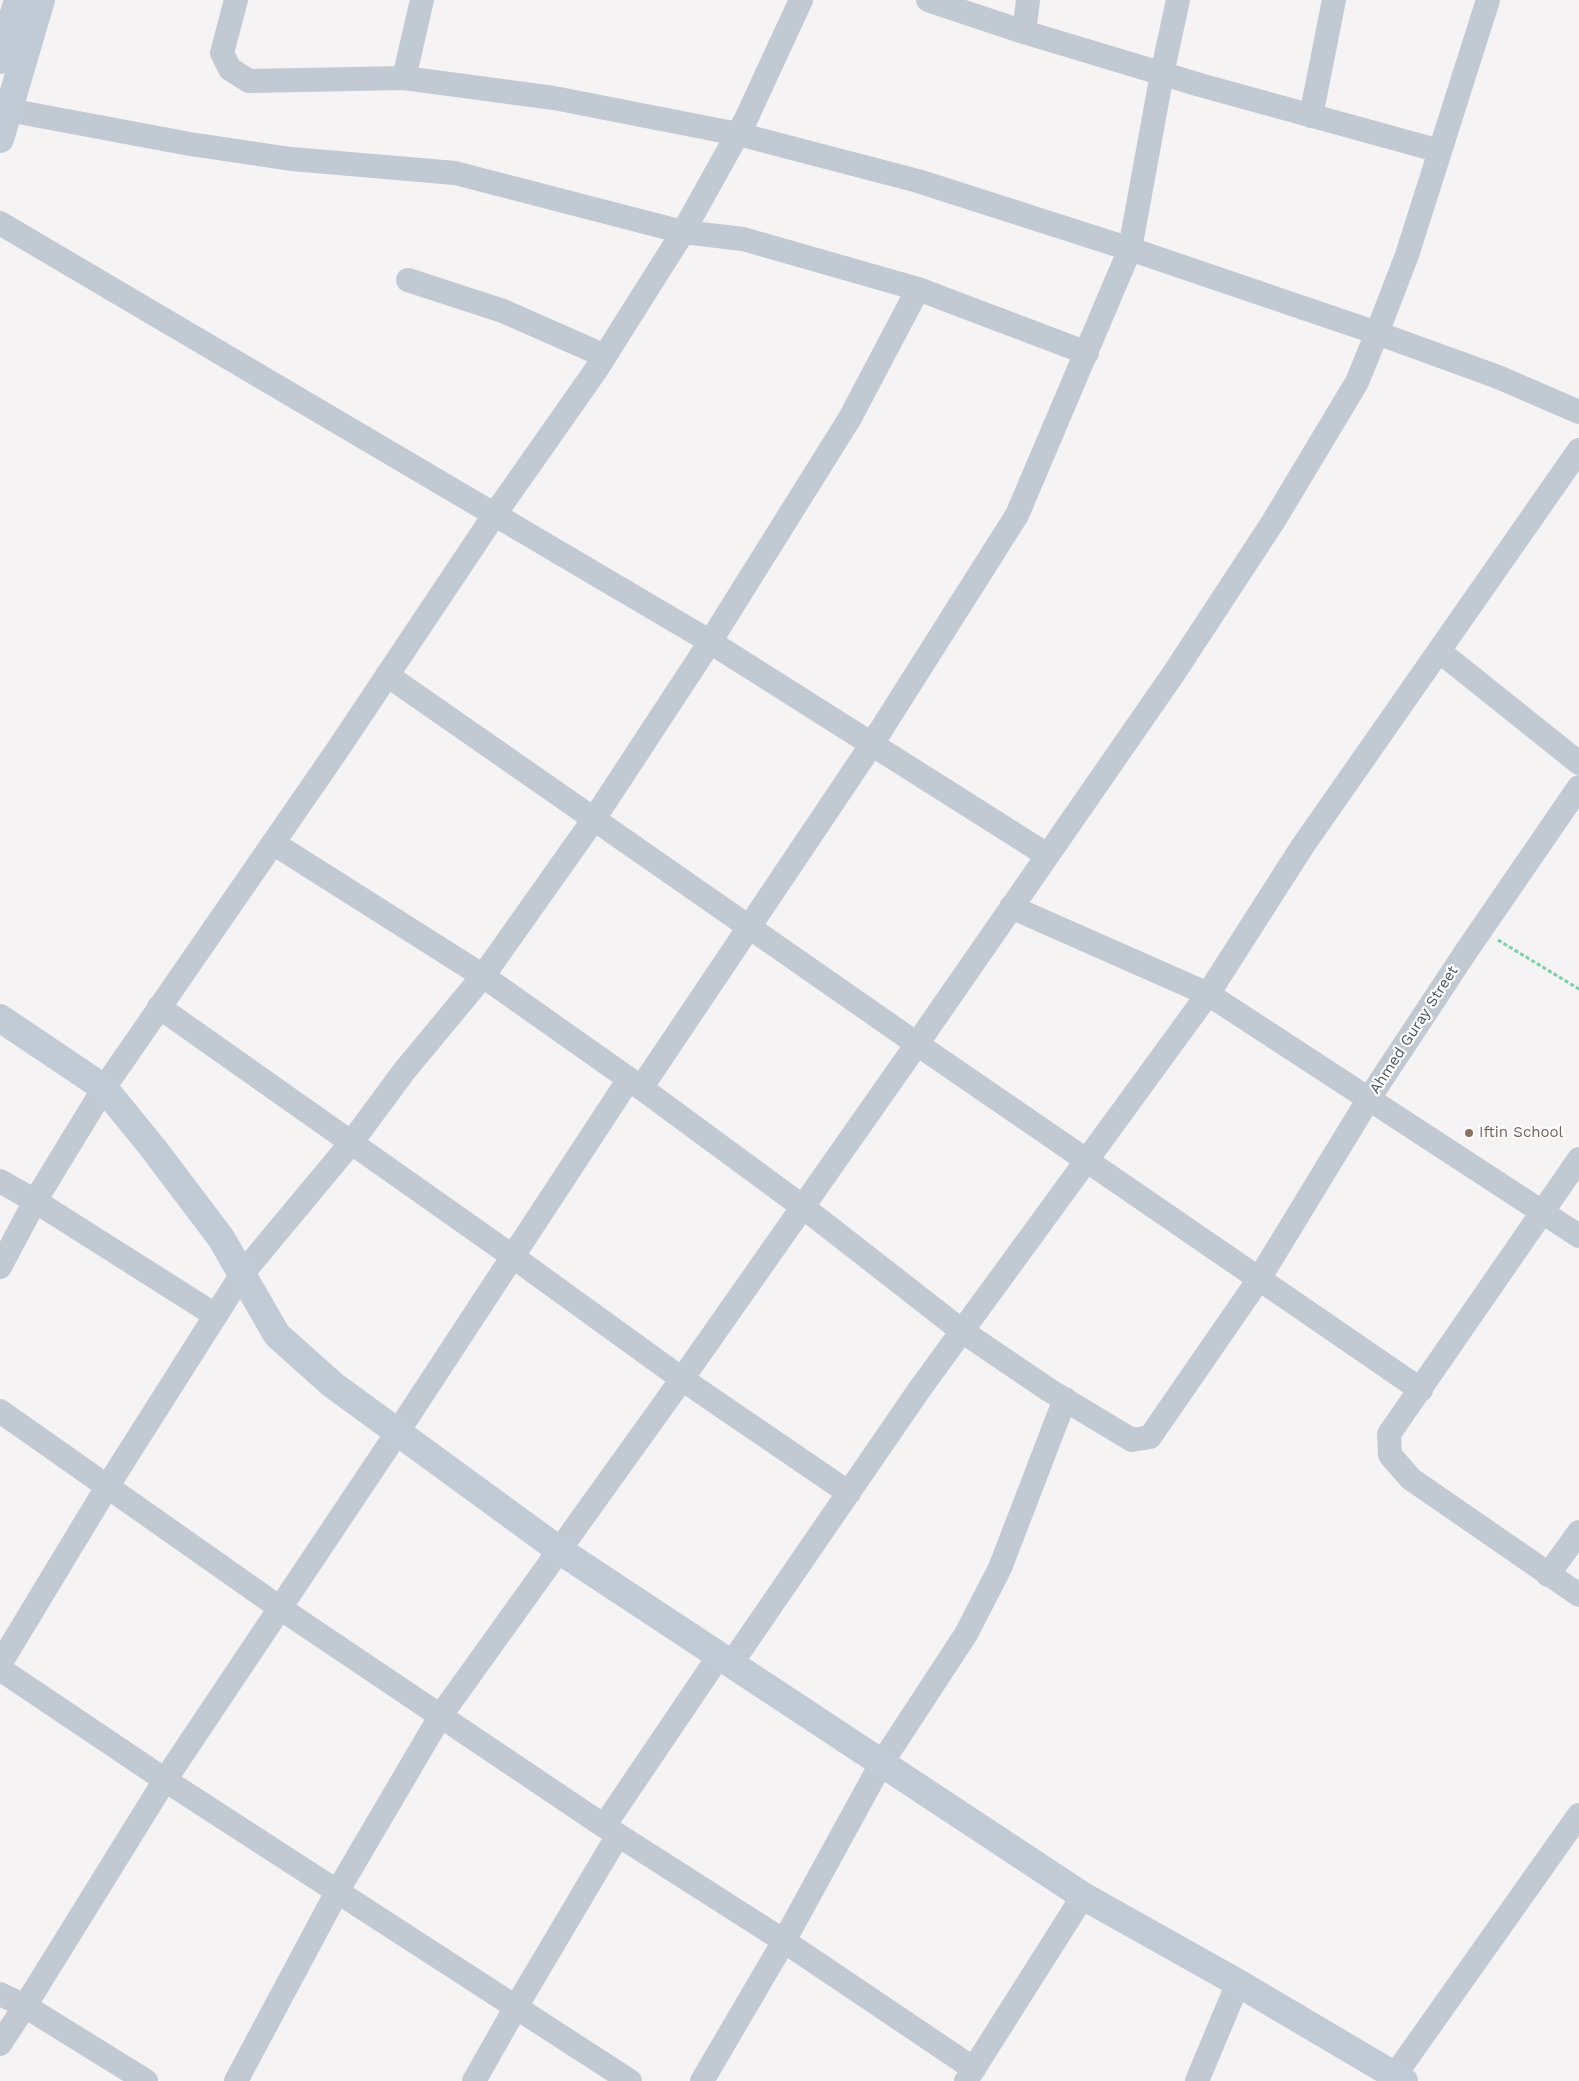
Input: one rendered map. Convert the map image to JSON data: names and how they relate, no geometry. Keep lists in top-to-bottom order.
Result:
{
  "streets": {
    "street": ["Ahmed Guray Street"]
  },
  "places": ["Iftin School"]
}
